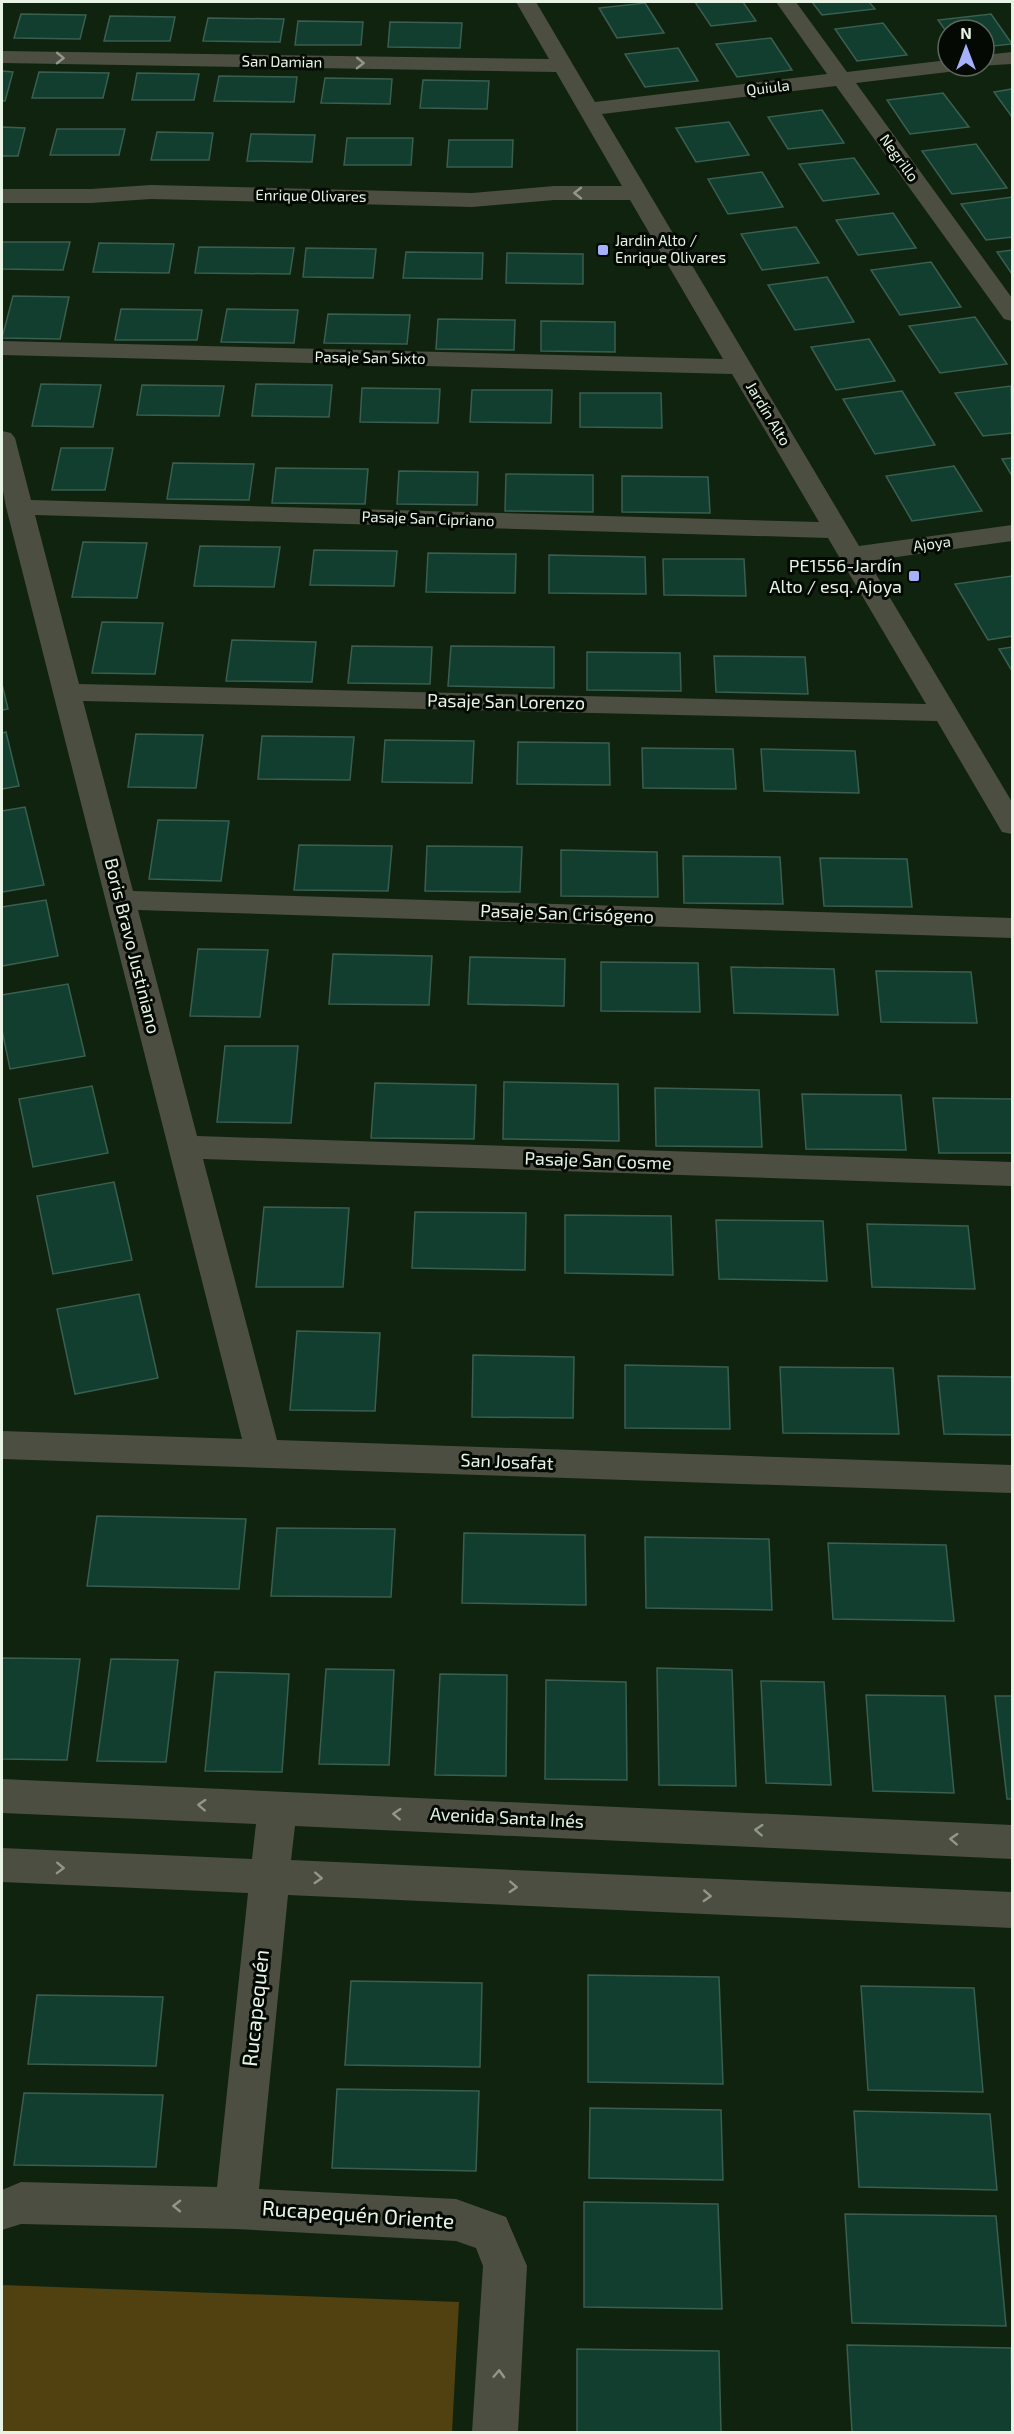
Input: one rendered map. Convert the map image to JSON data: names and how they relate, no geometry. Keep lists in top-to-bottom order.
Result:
{
  "streets": {
    "street": [
      "San Damian",
      "Quiula",
      "Negrillo",
      "Enrique Olivares",
      "Pasaje San Sixto",
      "Jardín Alto",
      "Pasaje San Cipriano",
      "Ajoya",
      "Pasaje San Lorenzo",
      "Pasaje San Crisógeno",
      "Boris Bravo Justiniano",
      "Pasaje San Cosme",
      "San Josafat",
      "Avenida Santa Inés",
      "Rucapequén",
      "Rucapequén Oriente"
    ]
  },
  "crossings": [
    ["San Damian", "Jardín Alto"],
    ["Quiula", "Negrillo"],
    ["Quiula", "Jardín Alto"],
    ["Enrique Olivares", "Jardín Alto"],
    ["Pasaje San Sixto", "Jardín Alto"],
    ["Jardín Alto", "Pasaje San Cipriano"],
    ["Jardín Alto", "Ajoya"],
    ["Jardín Alto", "Pasaje San Lorenzo"],
    ["Pasaje San Cipriano", "Boris Bravo Justiniano"],
    ["Pasaje San Lorenzo", "Boris Bravo Justiniano"],
    ["Pasaje San Crisógeno", "Boris Bravo Justiniano"],
    ["Boris Bravo Justiniano", "Pasaje San Cosme"],
    ["Boris Bravo Justiniano", "San Josafat"],
    ["Avenida Santa Inés", "Rucapequén"],
    ["Rucapequén", "Rucapequén Oriente"]
  ],
  "one_way": ["San Damian"],
  "places": {
    "transit": ["Jardin Alto / Enrique Olivares", "PE1556-Jardín Alto / esq. Ajoya"]
  },
  "north": "top"
}
